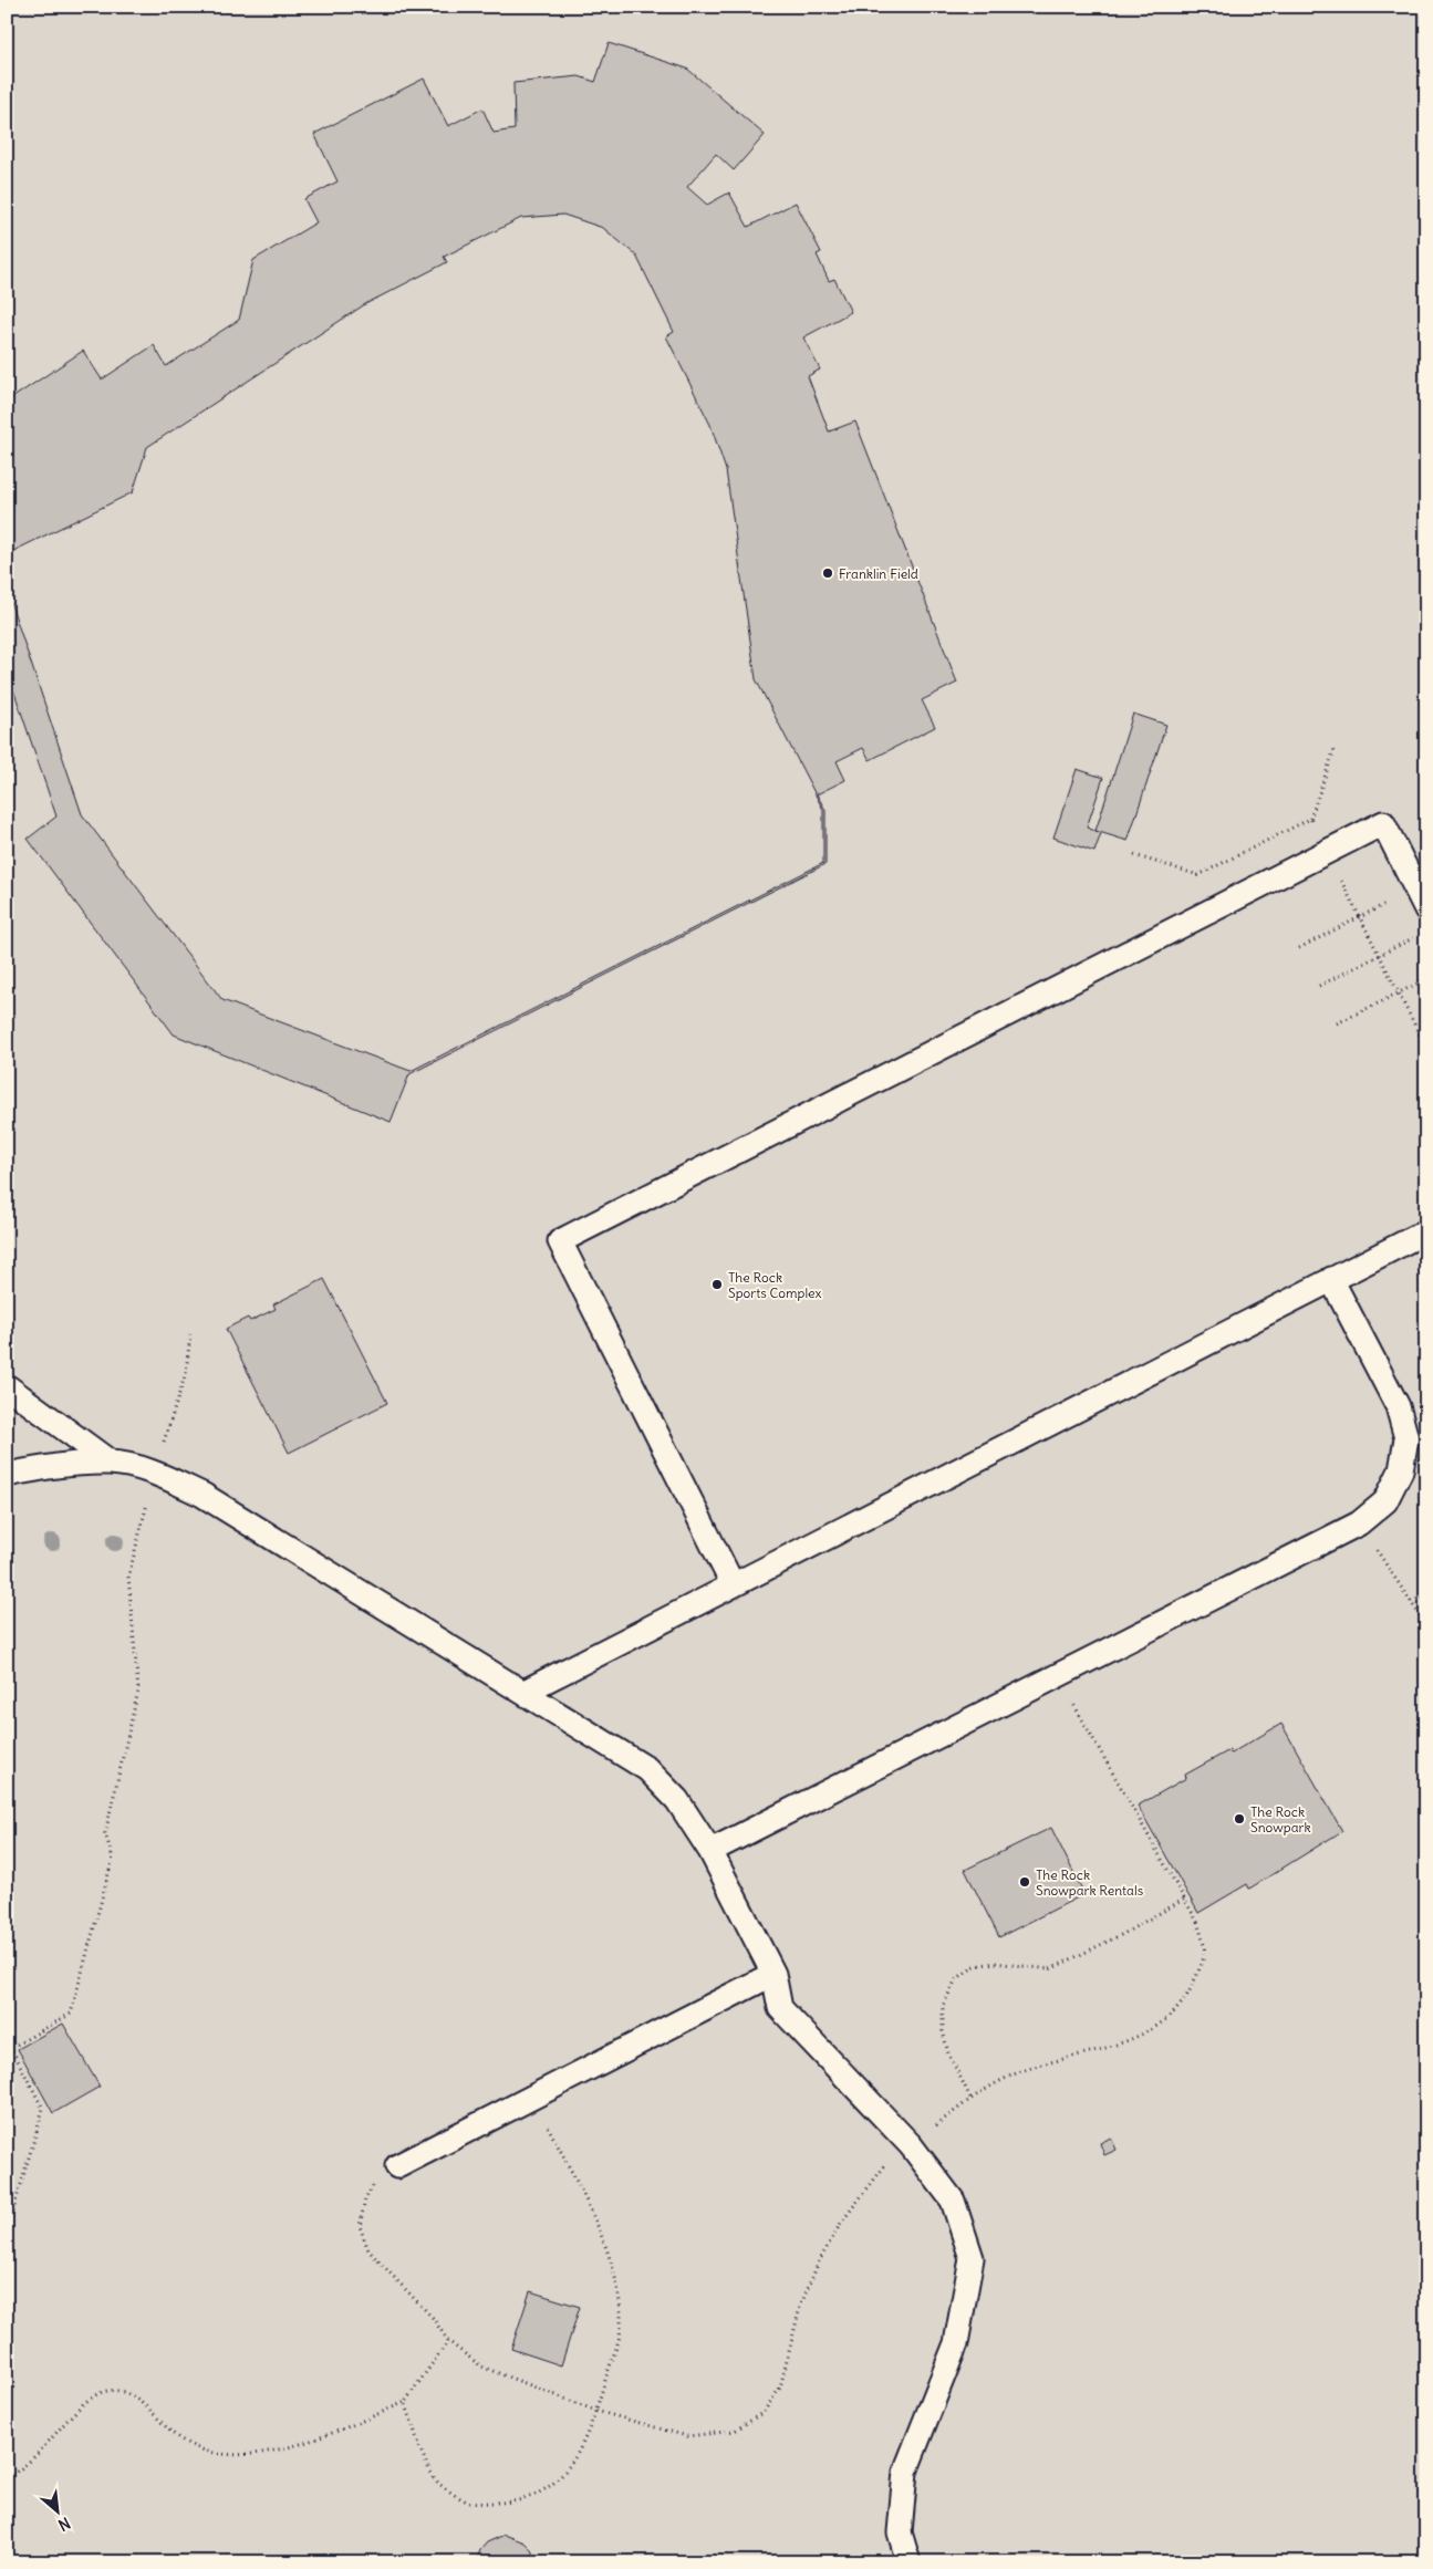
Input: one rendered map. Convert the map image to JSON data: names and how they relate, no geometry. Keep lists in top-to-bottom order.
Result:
{
  "places": [
    "Franklin Field",
    "The Rock Sports Complex",
    "The Rock Snowpark",
    "The Rock Snowpark Rentals"
  ],
  "north": "bottom right"
}
